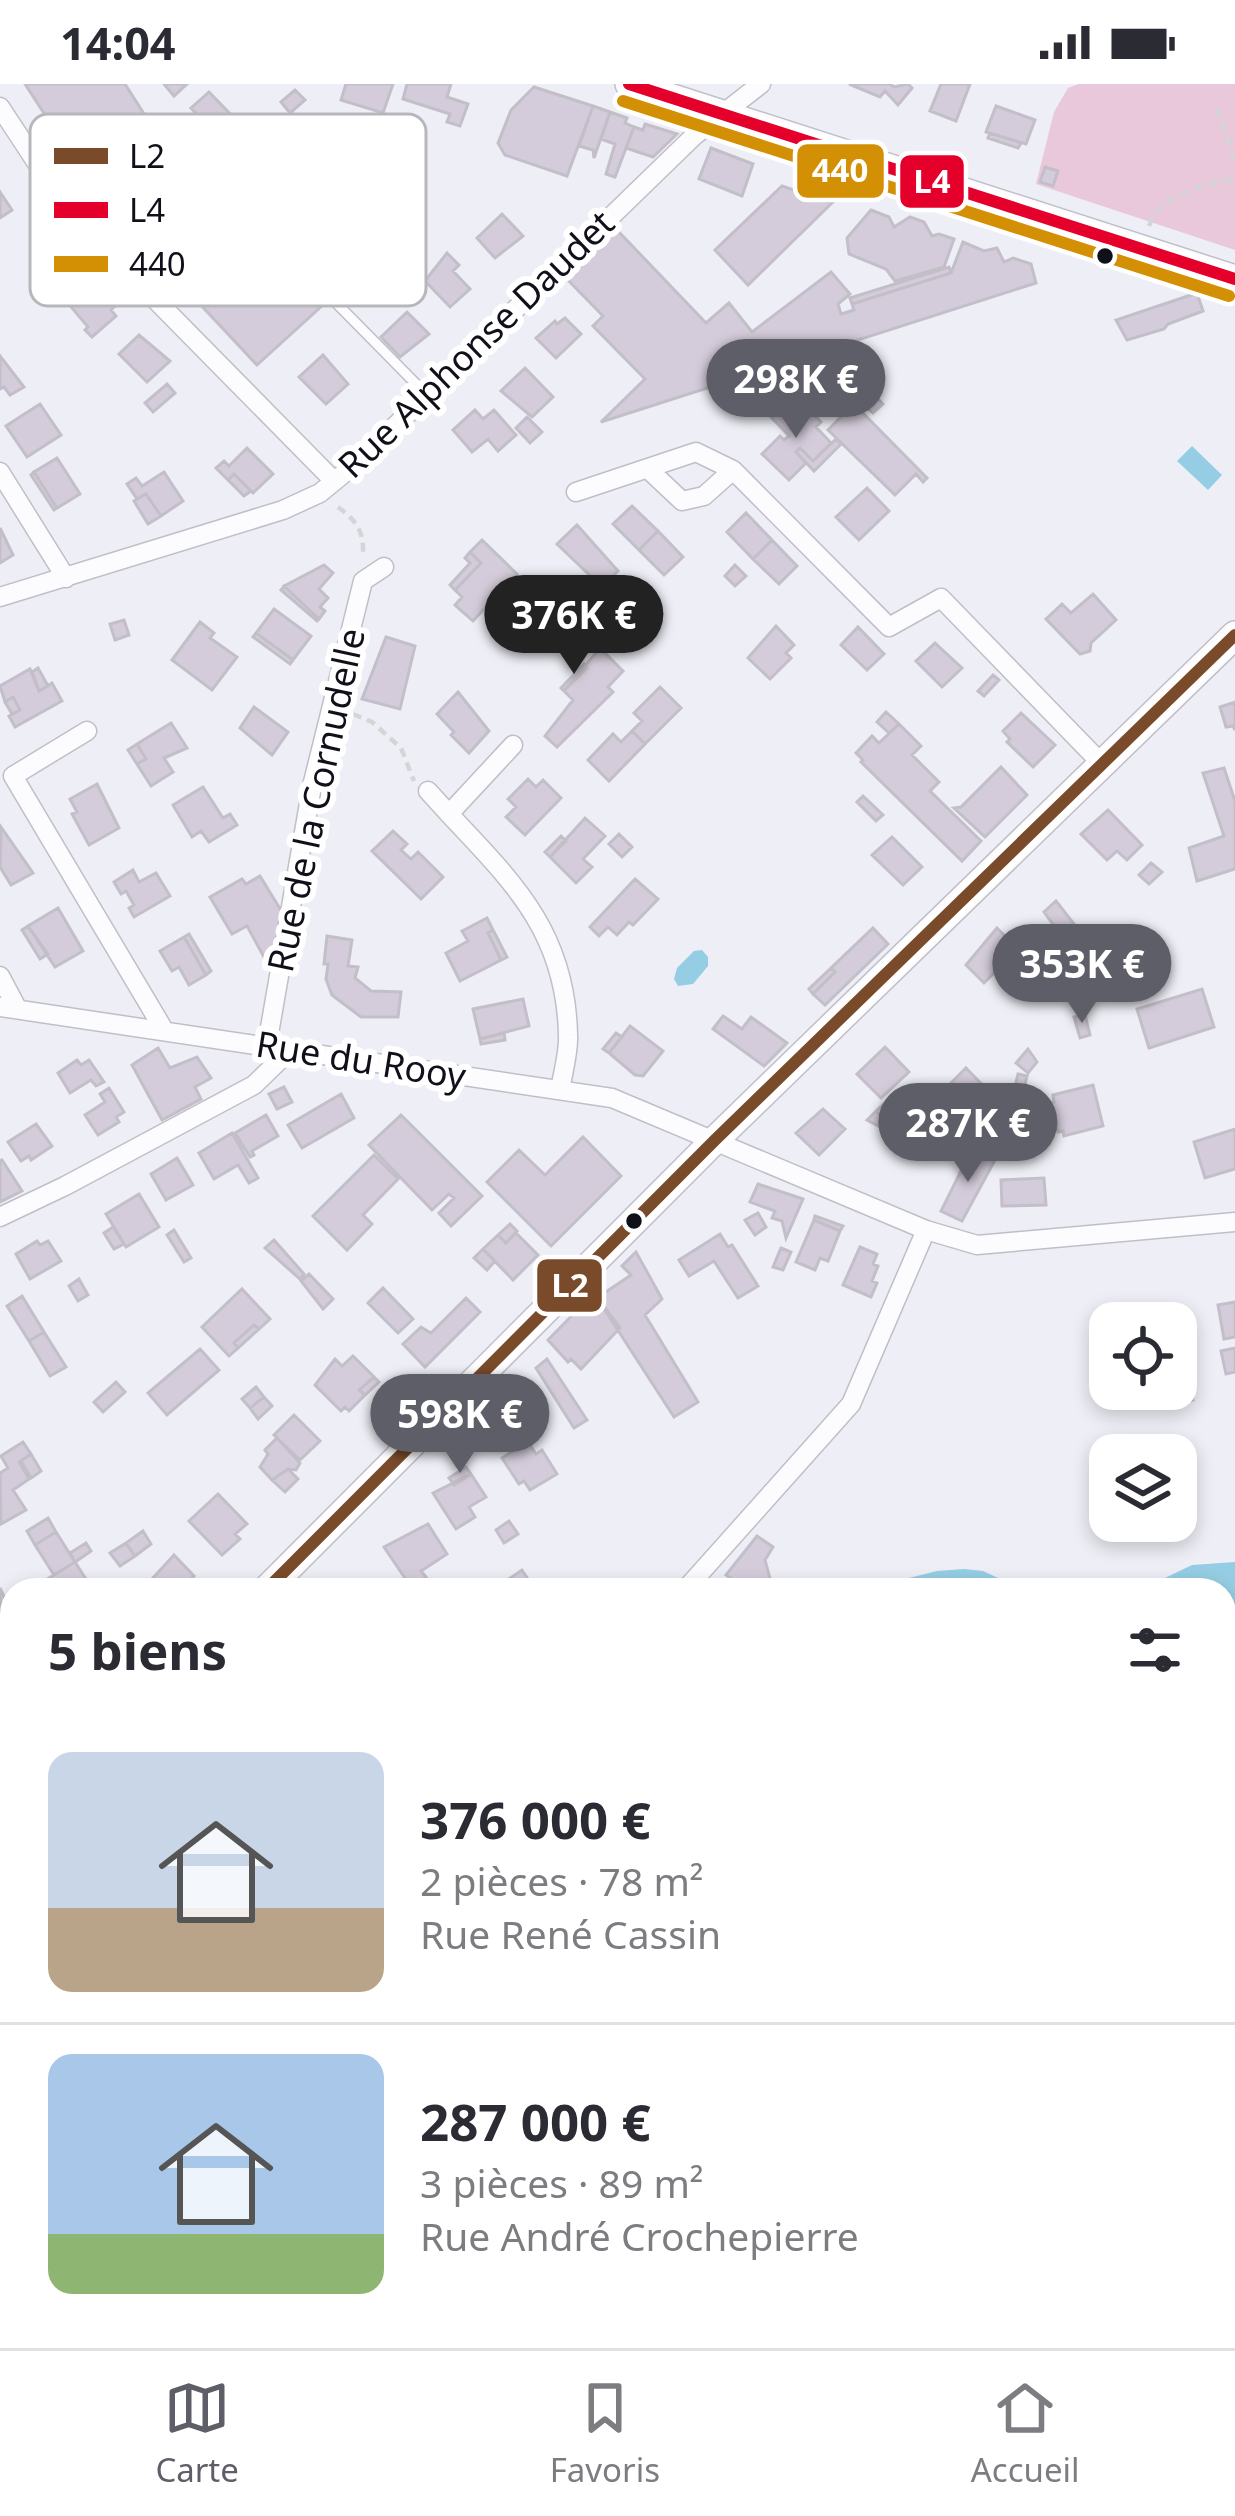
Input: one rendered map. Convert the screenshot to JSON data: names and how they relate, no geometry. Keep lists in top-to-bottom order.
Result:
{
  "streets": {
    "street": ["Rue Alphonse Daudet", "Rue de la Cornudelle", "Rue du Rooy"]
  },
  "crossings": [
    ["Rue de la Cornudelle", "Rue du Rooy"]
  ],
  "lines": ["transit line L4", "transit line 440", "transit line L2"],
  "legend": ["L2", "L4", "440"],
  "page": {
    "status": "14:04",
    "price": [
      "298K €",
      "376K €",
      "353K €",
      "287K €",
      "598K €"
    ],
    "heading": "5 biens",
    "list": [
      {
        "name": "376 000 €",
        "note": "2 pièces · 78 m² · Rue René Cassin"
      },
      {
        "name": "287 000 €",
        "note": "3 pièces · 89 m² · Rue André Crochepierre"
      }
    ],
    "tabs": ["Carte", "Favoris", "Accueil"]
  }
}
